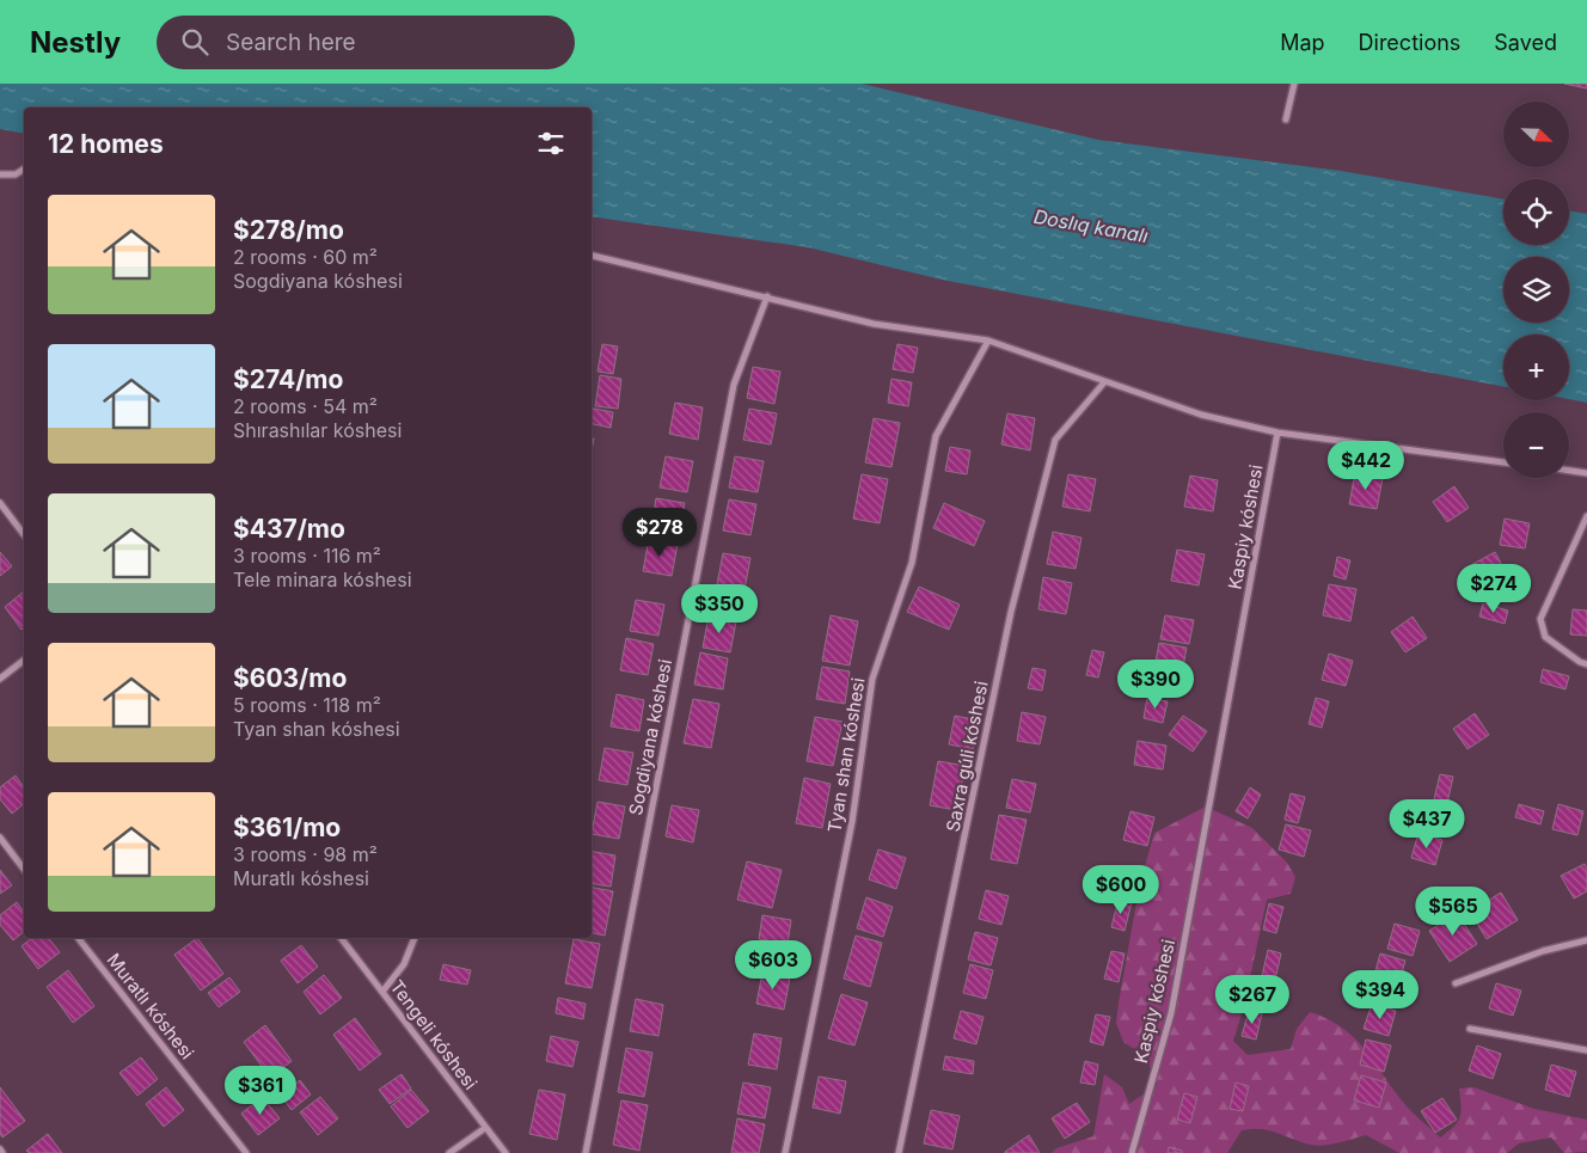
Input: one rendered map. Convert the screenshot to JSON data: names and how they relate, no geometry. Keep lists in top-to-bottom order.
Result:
{
  "streets": {
    "street": [
      "Kaspiy kóshesi",
      "Sogdiyana kóshesi",
      "Tyan shan kóshesi",
      "Saxra gúli kóshesi",
      "Muratlı kóshesi",
      "Tengeli kóshesi"
    ]
  },
  "water": ["Doslıq kanalı"],
  "north": "bottom right",
  "page": {
    "header": "Nestly",
    "search": "Search here",
    "nav": ["Map", "Directions", "Saved"],
    "map_buttons": ["+", "−"],
    "heading": "12 homes",
    "list": [
      {
        "name": "$278/mo",
        "note": "2 rooms · 60 m² · Sogdiyana kóshesi"
      },
      {
        "name": "$274/mo",
        "note": "2 rooms · 54 m² · Shırashılar kóshesi"
      },
      {
        "name": "$437/mo",
        "note": "3 rooms · 116 m² · Tele minara kóshesi"
      },
      {
        "name": "$603/mo",
        "note": "5 rooms · 118 m² · Tyan shan kóshesi"
      },
      {
        "name": "$361/mo",
        "note": "3 rooms · 98 m² · Muratlı kóshesi"
      }
    ],
    "price": [
      "$442",
      "$278",
      "$274",
      "$350",
      "$390",
      "$437",
      "$600",
      "$565",
      "$603",
      "$394",
      "$267",
      "$361"
    ]
  }
}
